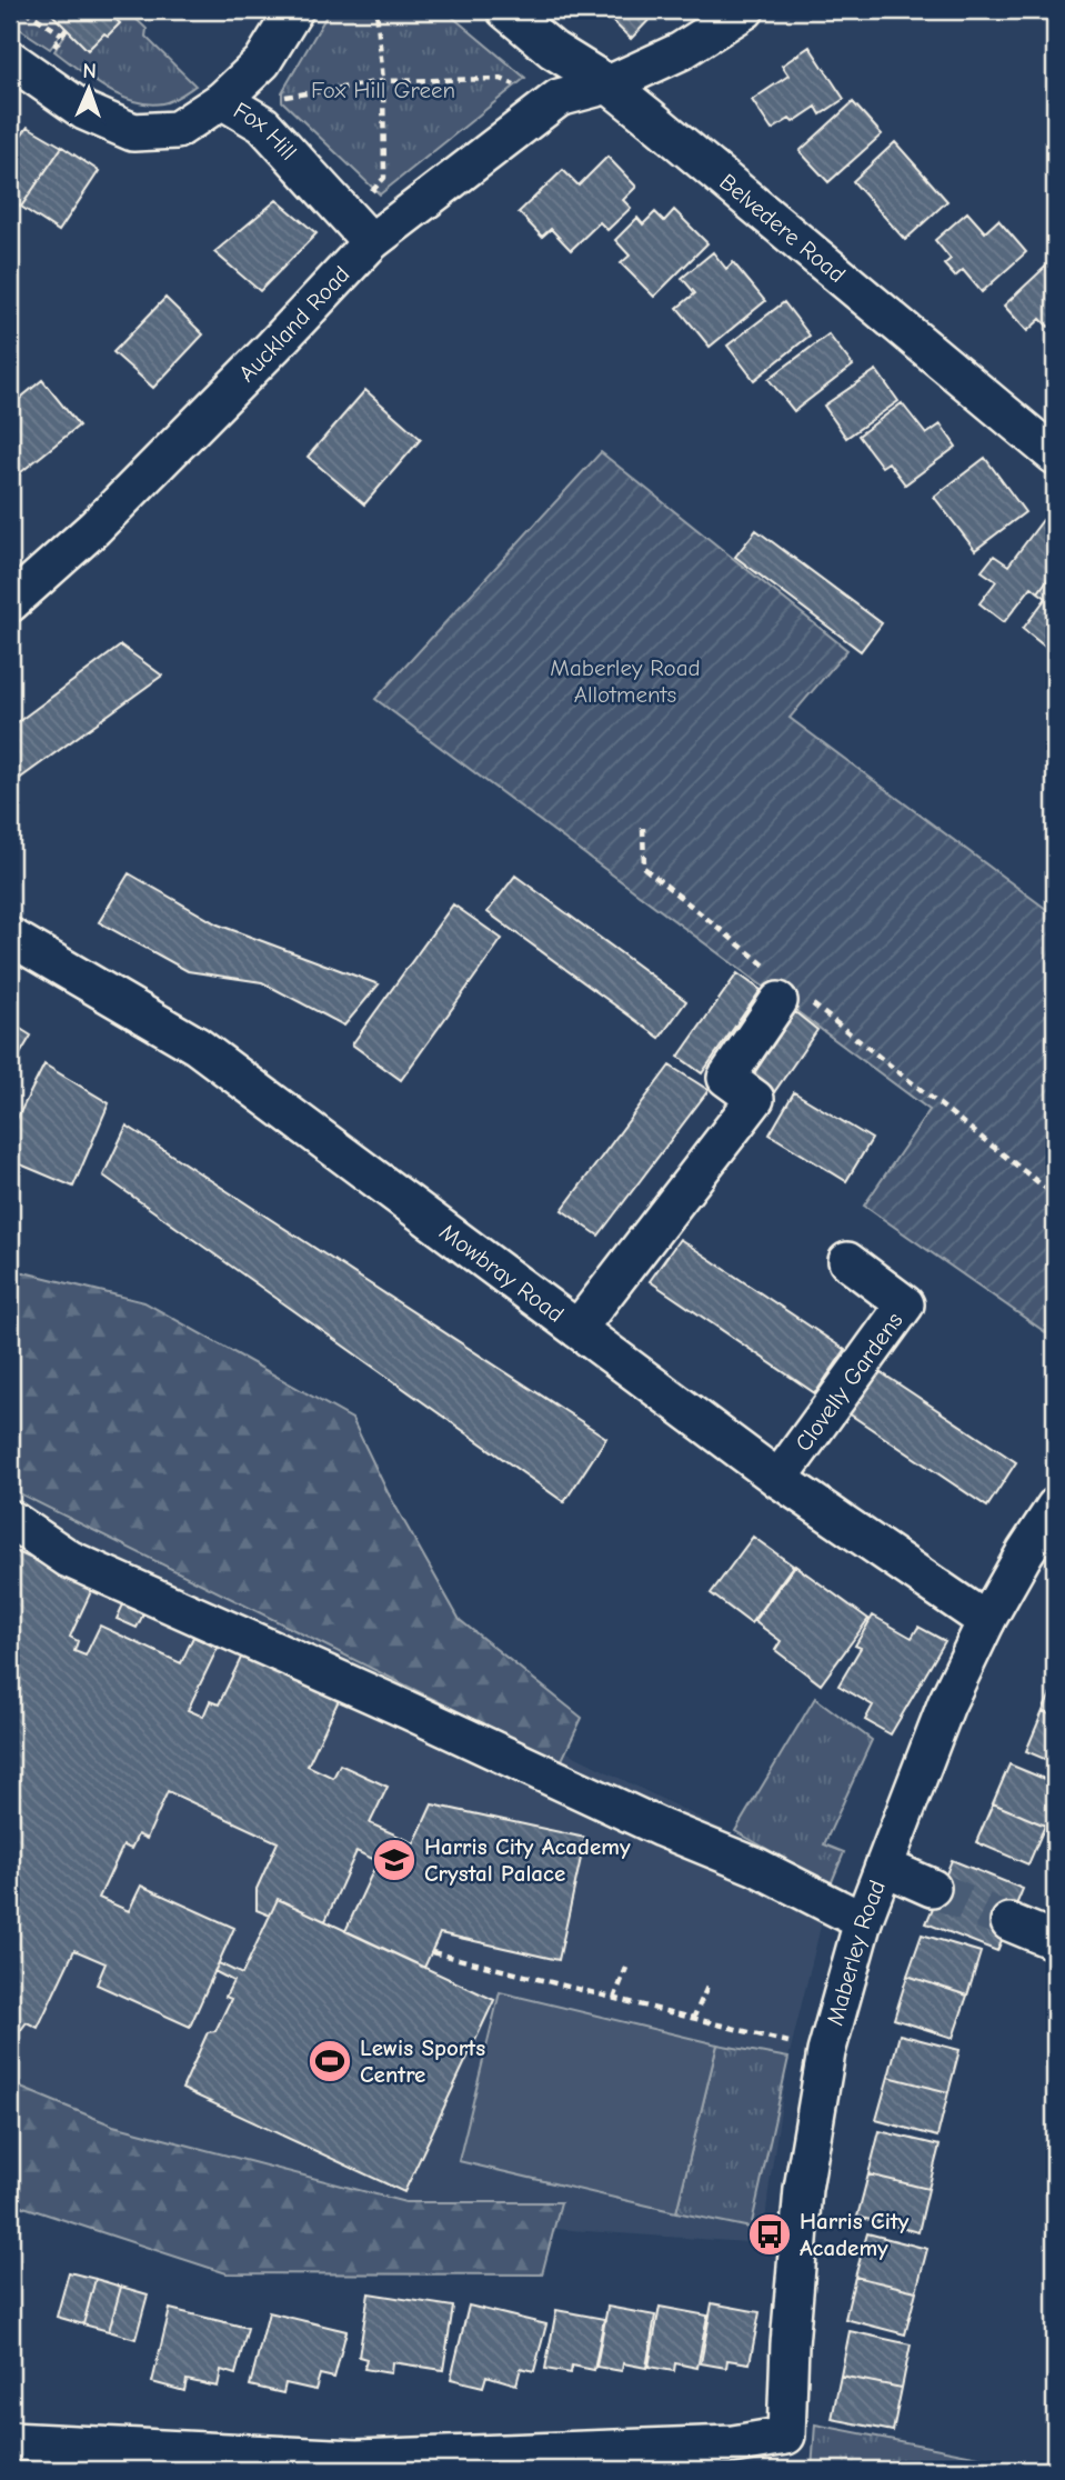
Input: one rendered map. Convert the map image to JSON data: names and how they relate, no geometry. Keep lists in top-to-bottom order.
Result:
{
  "streets": {
    "street": [
      "Fox Hill",
      "Belvedere Road",
      "Auckland Road",
      "Mowbray Road",
      "Clovelly Gardens",
      "Maberley Road"
    ]
  },
  "crossings": [
    ["Fox Hill", "Auckland Road"],
    ["Belvedere Road", "Auckland Road"],
    ["Mowbray Road", "Clovelly Gardens"],
    ["Mowbray Road", "Maberley Road"]
  ],
  "parks": ["Fox Hill Green", "Maberley Road Allotments"],
  "places": {
    "school or university": ["Harris City Academy Crystal Palace"],
    "sports": ["Lewis Sports Centre"],
    "bus stop": ["Harris City Academy"]
  },
  "north": "top"
}
